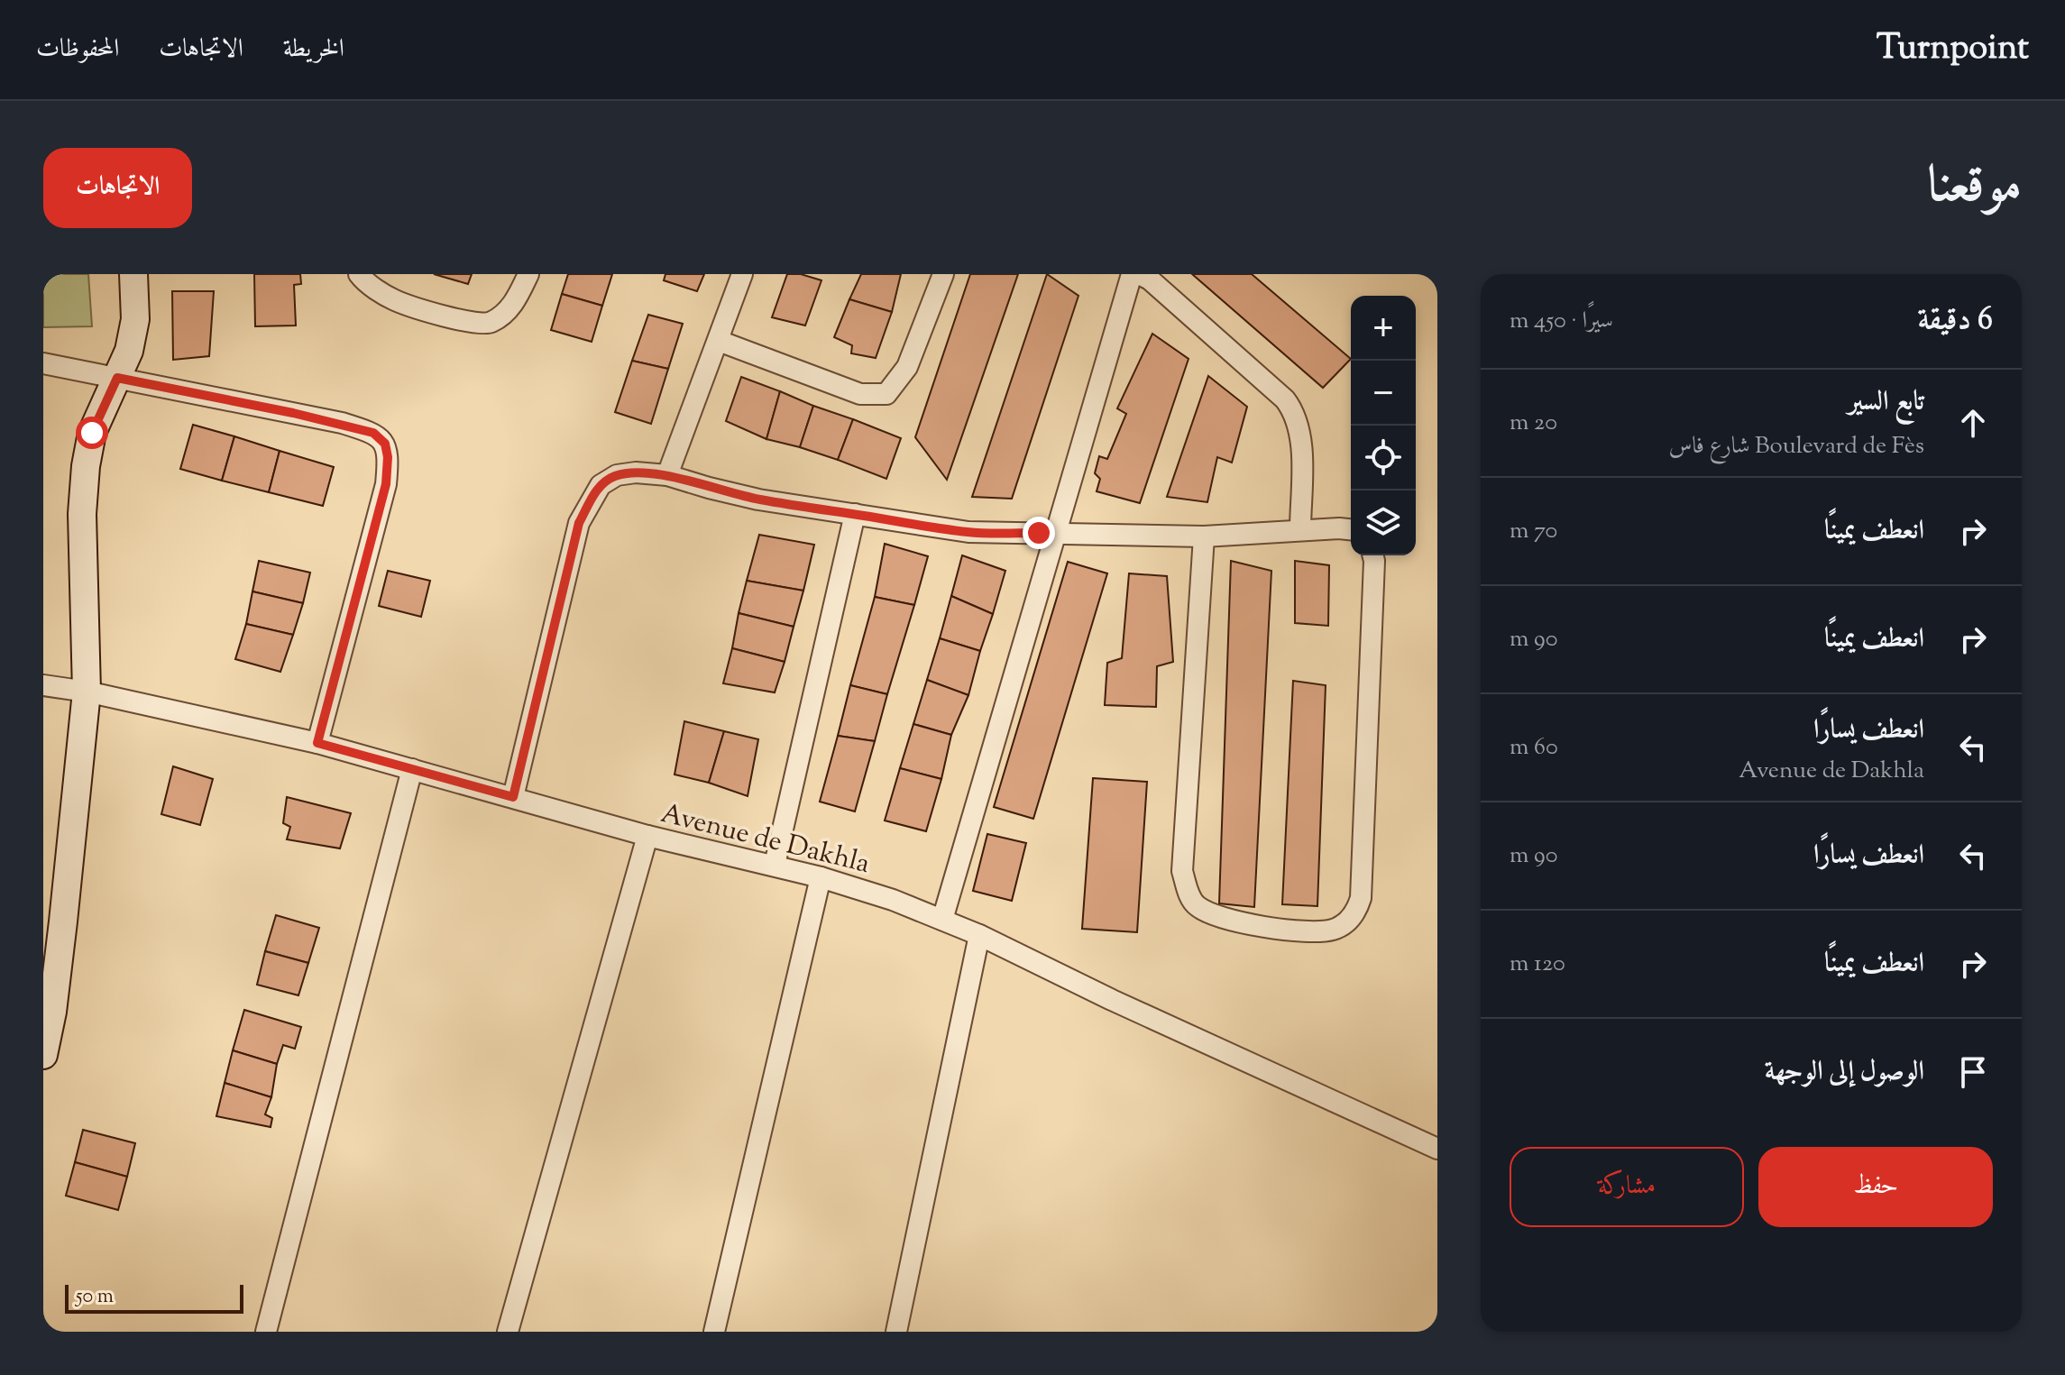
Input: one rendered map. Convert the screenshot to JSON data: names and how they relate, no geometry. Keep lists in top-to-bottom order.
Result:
{
  "streets": {
    "street": ["Avenue de Dakhla"]
  },
  "scale_bar": "50 m",
  "page": {
    "header": "Turnpoint",
    "nav": ["الخريطة", "الاتجاهات", "المحفوظات"],
    "title": "موقعنا",
    "buttons": [
      "الاتجاهات",
      ["حفظ", "مشاركة"]
    ],
    "heading": ["6 دقيقة", "سيرًا · 450 m"],
    "map_buttons": ["+", "−"],
    "list": [
      ["تابع السير", "Boulevard de Fès شارع فاس", "20 m"],
      ["انعطف يمينًا", "70 m"],
      ["انعطف يمينًا", "90 m"],
      ["انعطف يسارًا", "Avenue de Dakhla", "60 m"],
      ["انعطف يسارًا", "90 m"],
      ["انعطف يمينًا", "120 m"],
      "الوصول إلى الوجهة"
    ],
    "scale": "50 m"
  }
}
